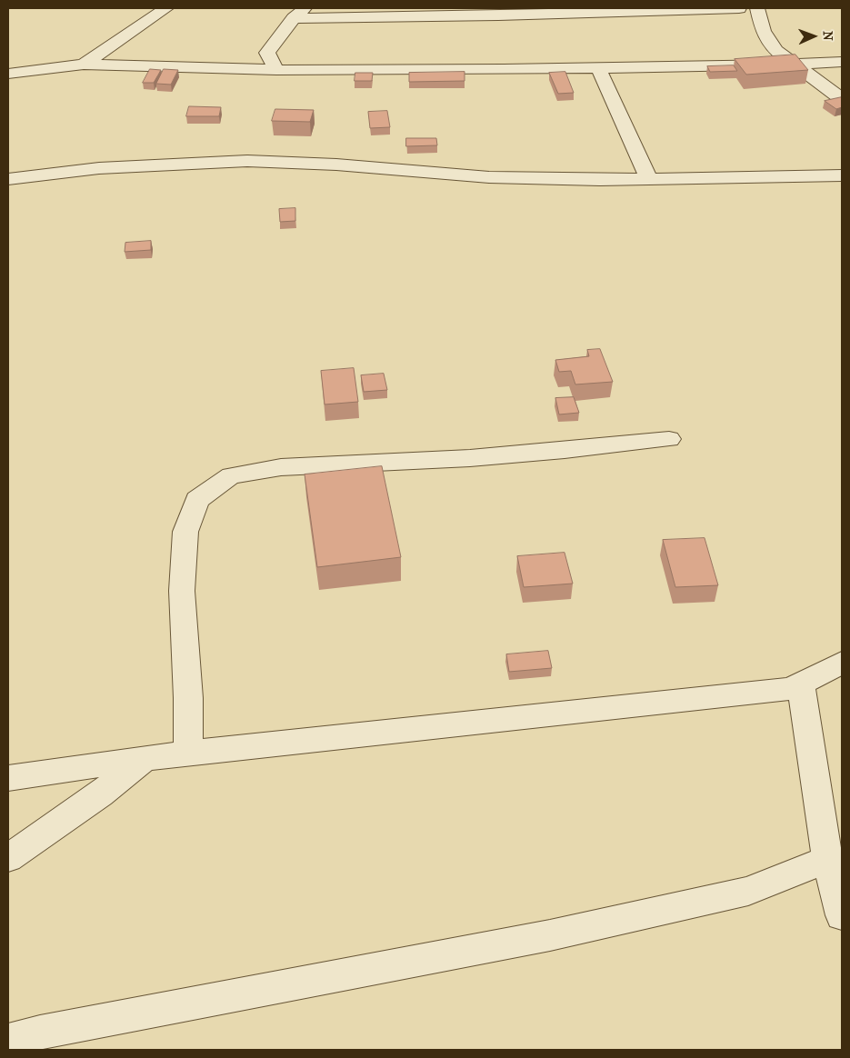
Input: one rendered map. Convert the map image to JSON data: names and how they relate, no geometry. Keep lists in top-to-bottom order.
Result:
{
  "north": "right"
}
